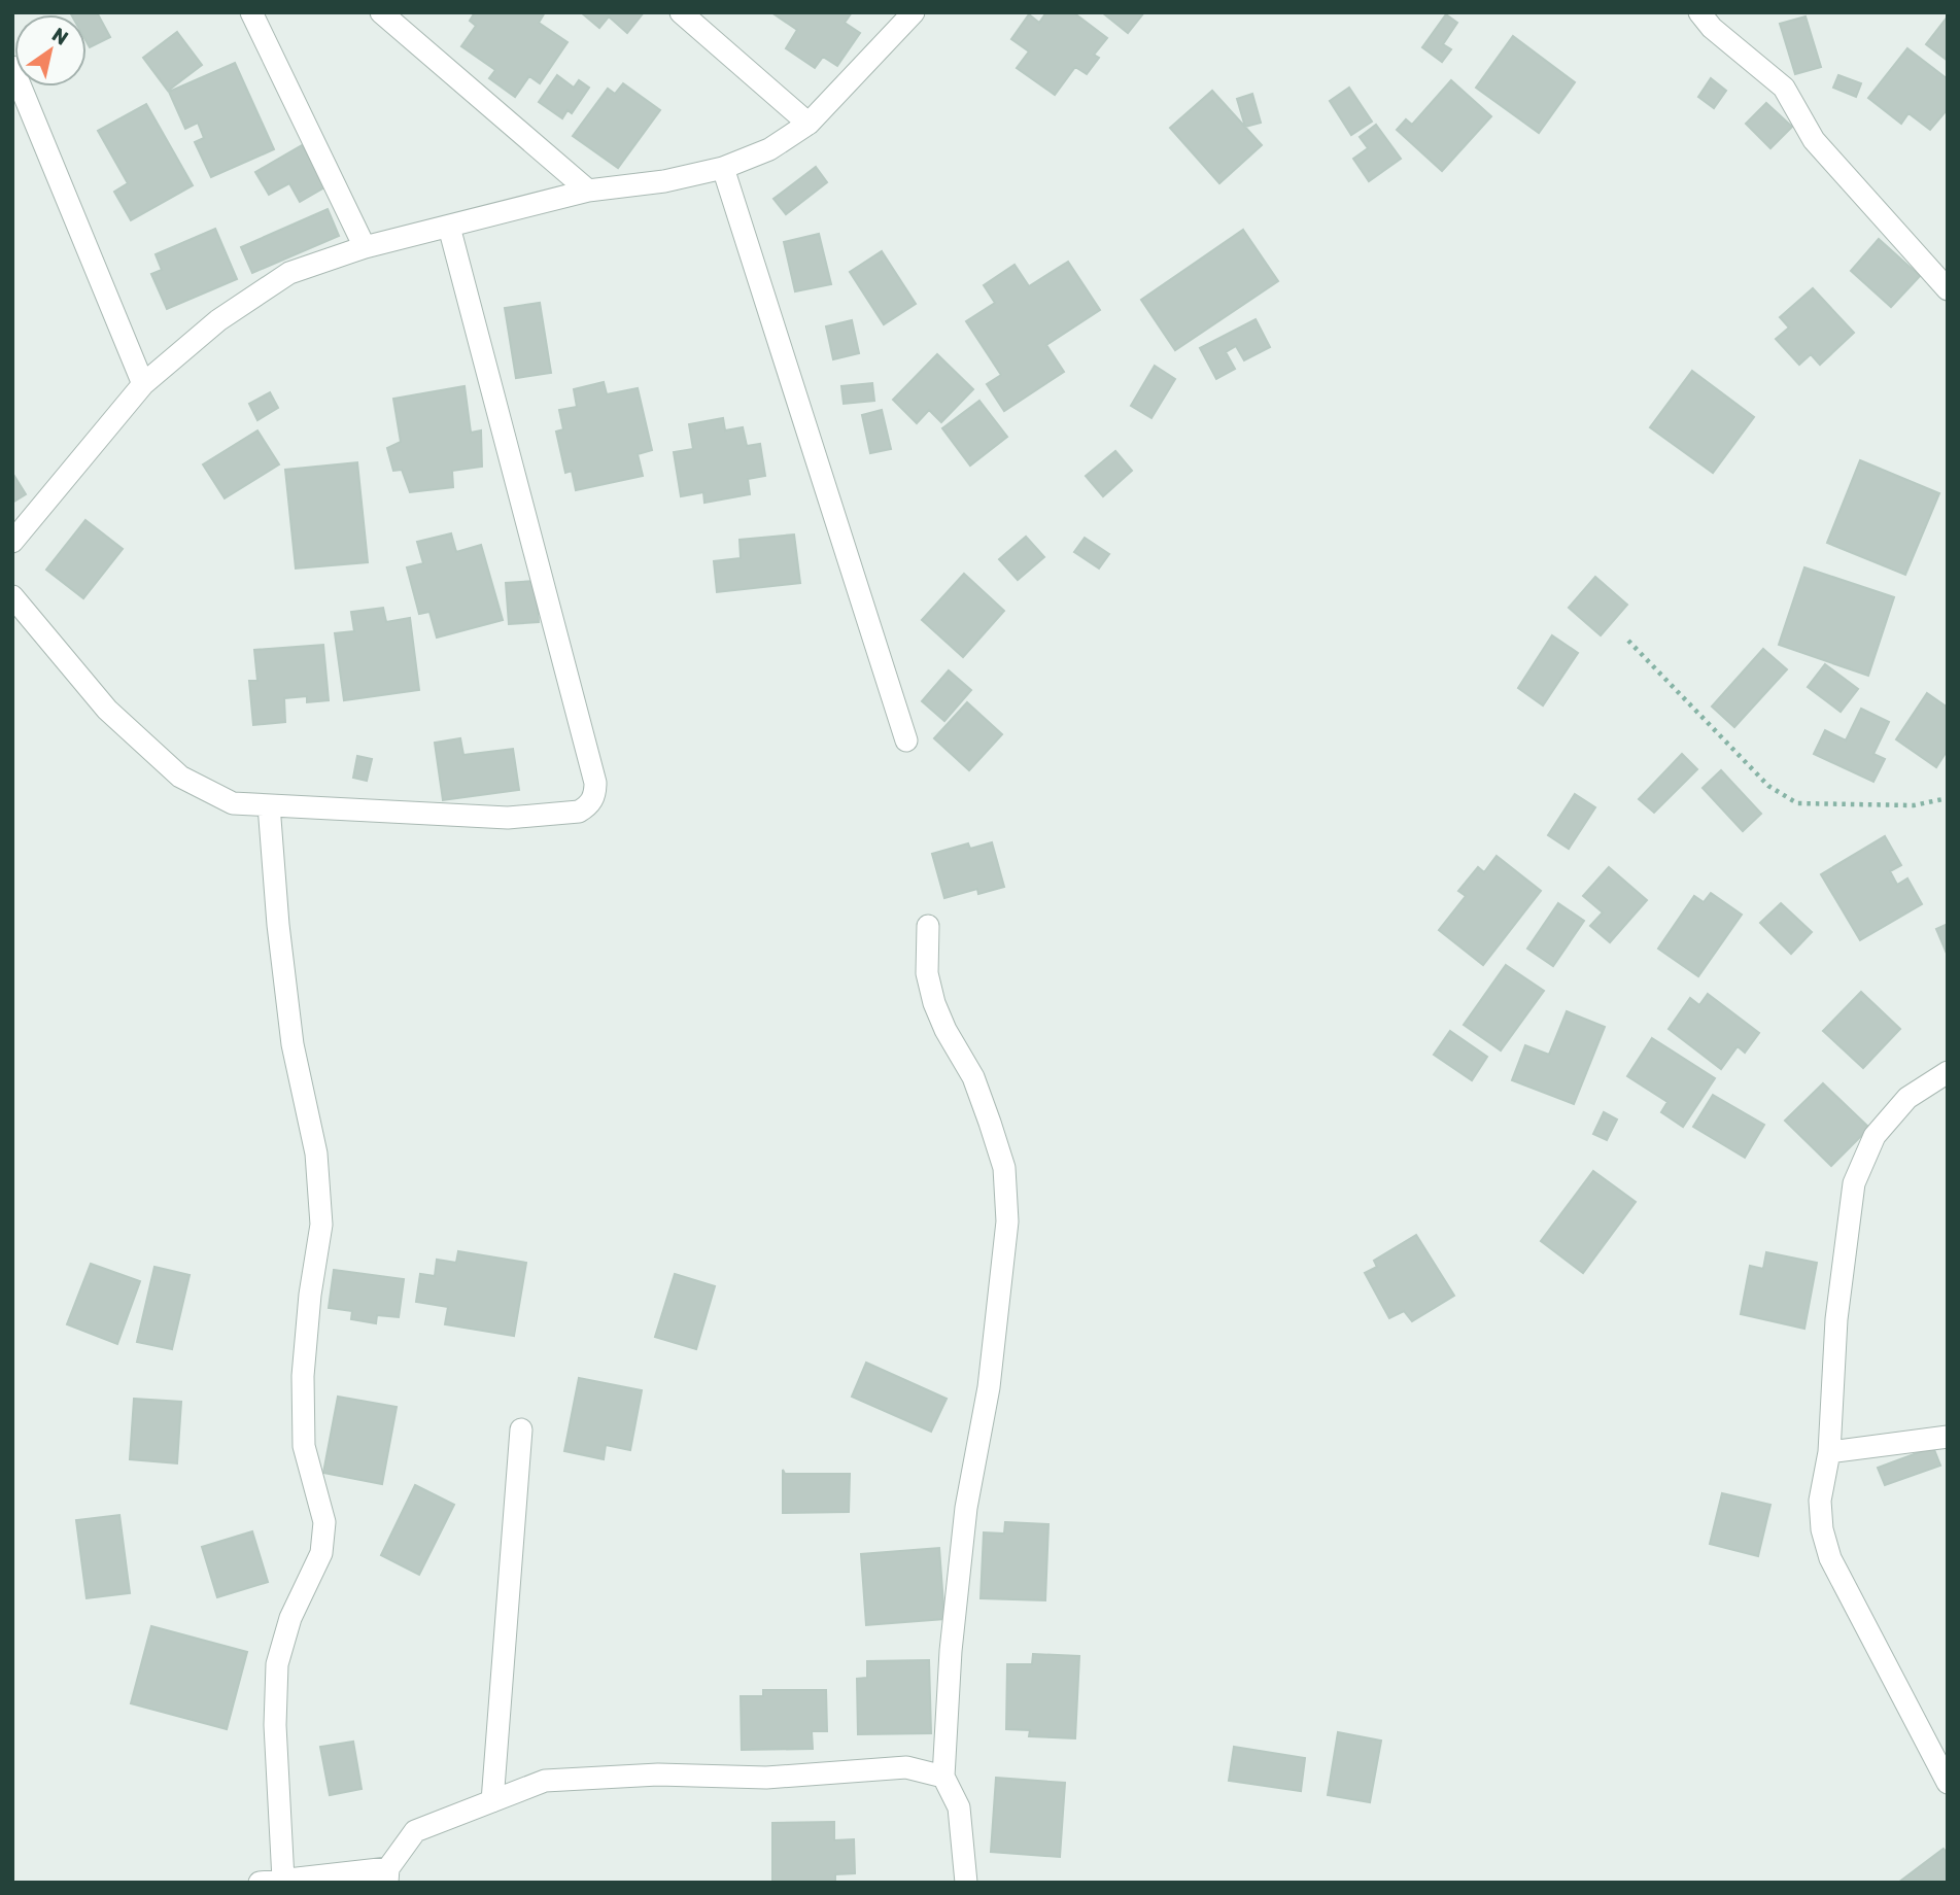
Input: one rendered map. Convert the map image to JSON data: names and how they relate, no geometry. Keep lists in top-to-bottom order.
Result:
{
  "north": "top right"
}
